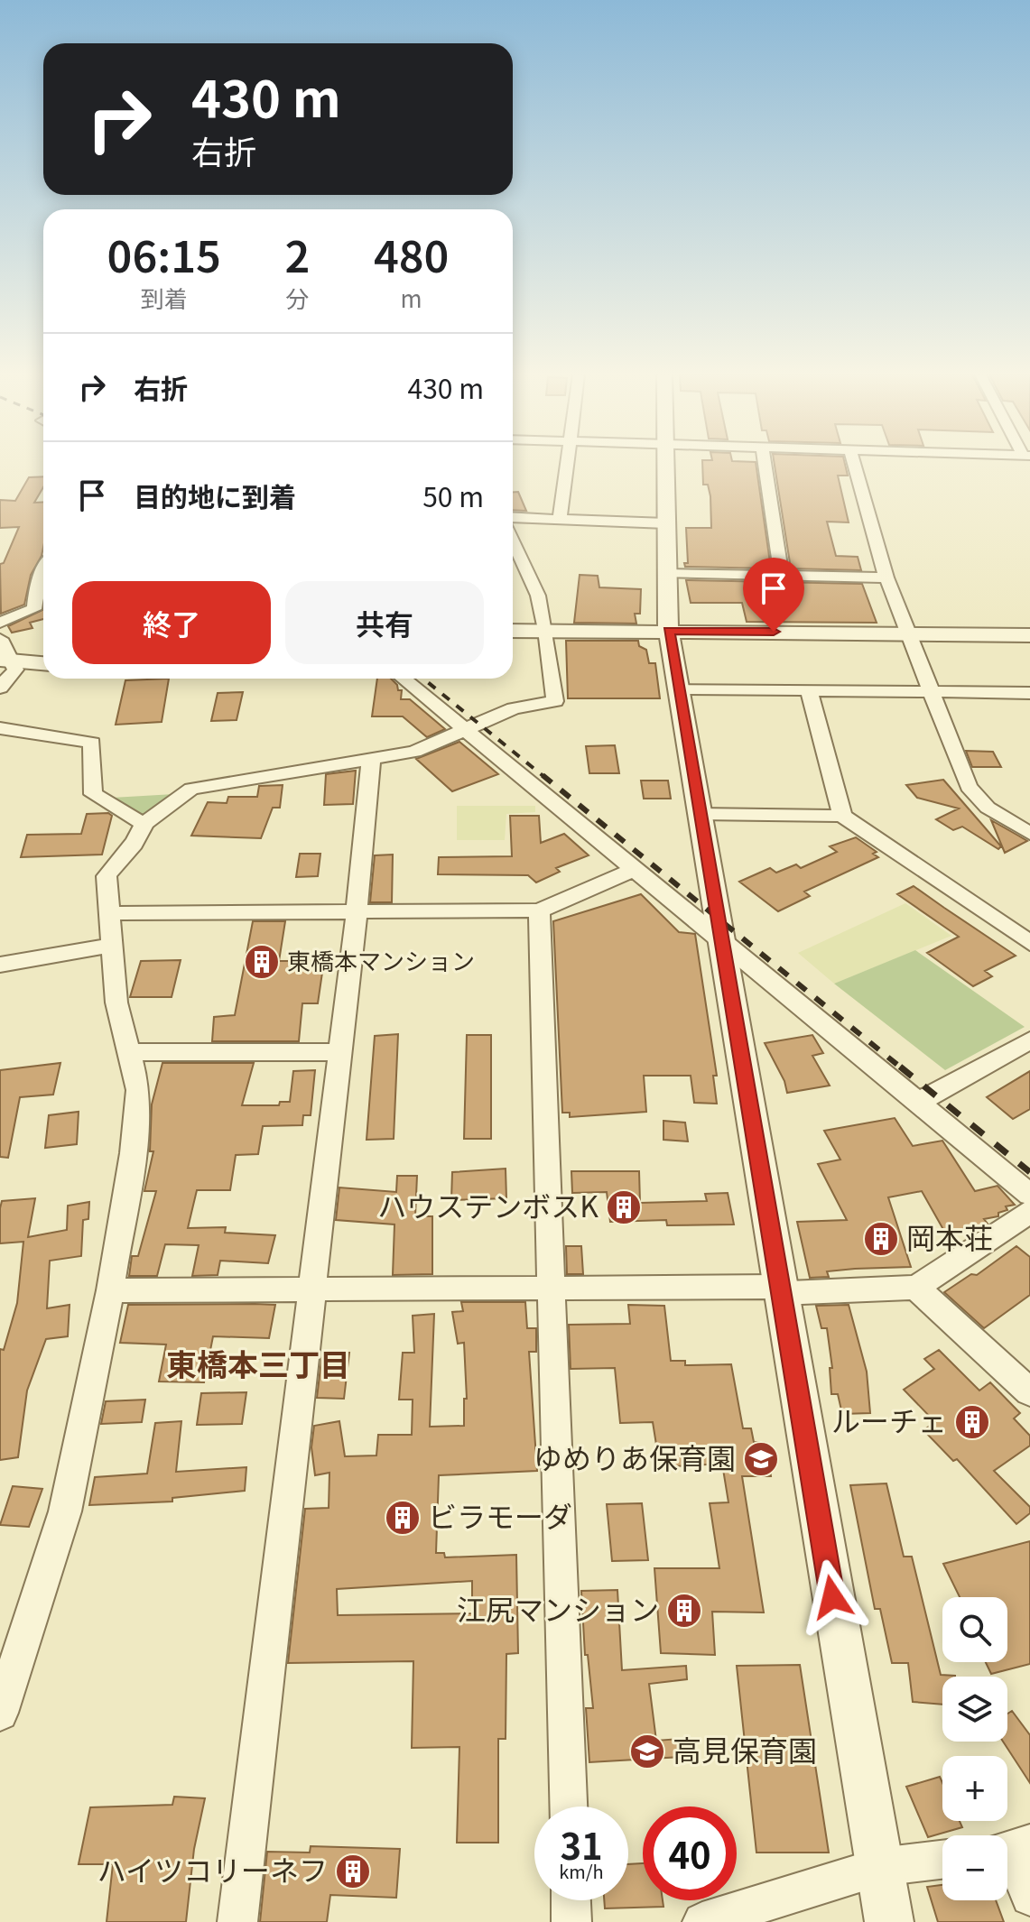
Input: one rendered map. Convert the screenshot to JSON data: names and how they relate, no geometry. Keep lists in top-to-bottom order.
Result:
{
  "districts": ["東橋本三丁目"],
  "places": {
    "building": [
      "東橋本マンション",
      "ハウステンボスK",
      "岡本荘",
      "ルーチェ",
      "ビラモーダ",
      "江尻マンション",
      "ハイツコリーネフ"
    ],
    "school or university": ["ゆめりあ保育園", "高見保育園"]
  },
  "page": {
    "turn": ["430 m", "右折"],
    "eta": [
      "06:15",
      "到着",
      "2",
      "分",
      "480",
      "m"
    ],
    "list": [
      {
        "name": "右折",
        "value": "430 m"
      },
      {
        "name": "目的地に到着",
        "value": "50 m"
      }
    ],
    "buttons": ["終了", "共有"],
    "map_buttons": ["+", "−"],
    "speed": "31 km/h",
    "limit": "40"
  }
}
